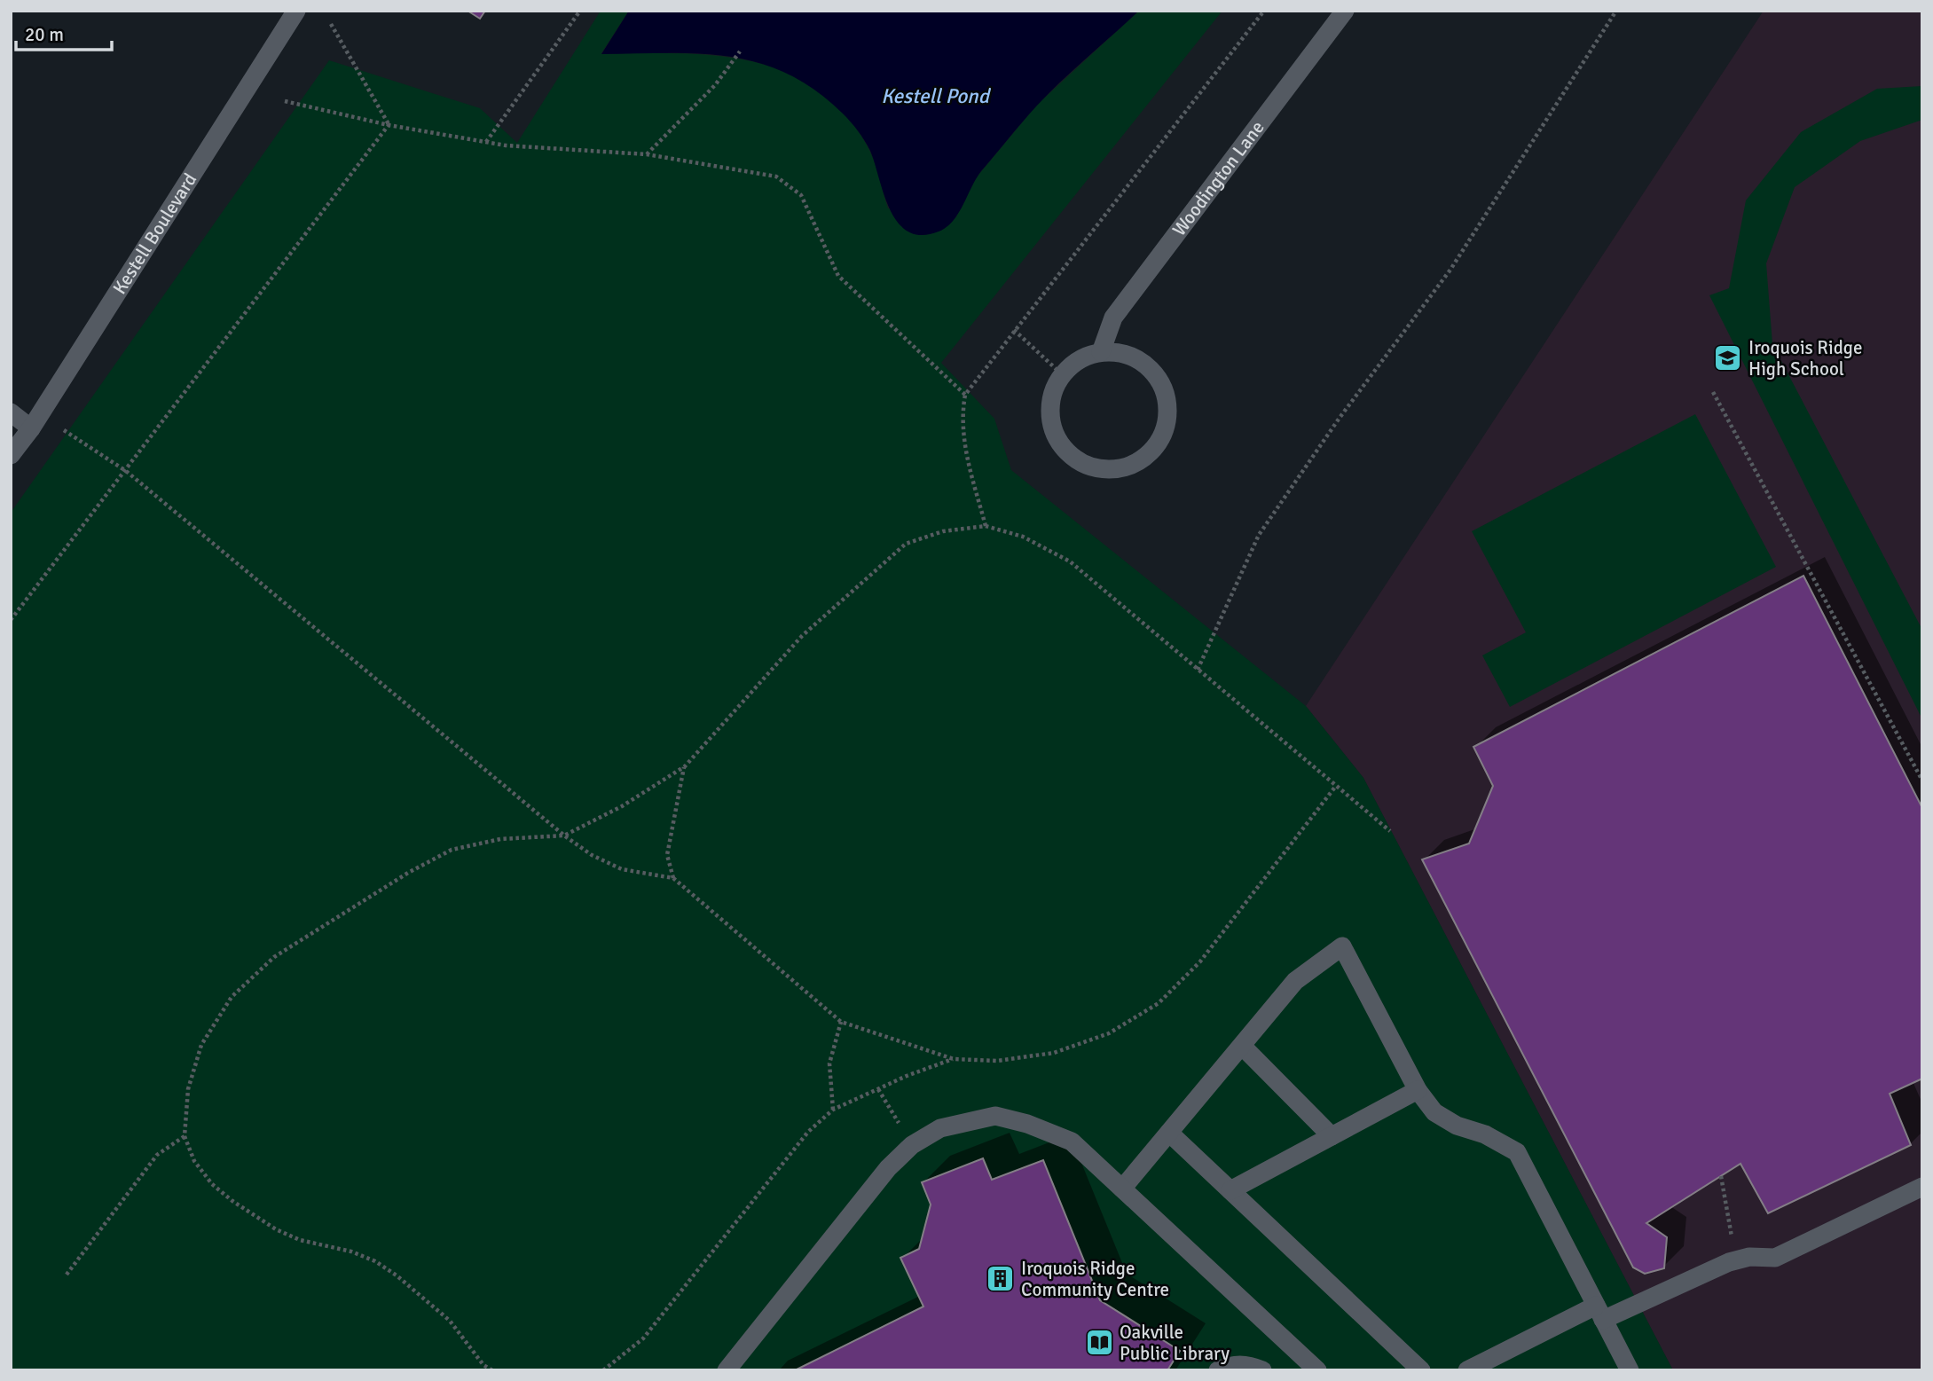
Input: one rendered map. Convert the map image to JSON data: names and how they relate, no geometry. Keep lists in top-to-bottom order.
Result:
{
  "streets": {
    "street": ["Woodington Lane", "Kestell Boulevard"]
  },
  "water": ["Kestell Pond"],
  "places": {
    "school or university": ["Iroquois Ridge High School"],
    "building": ["Iroquois Ridge Community Centre"],
    "library": ["Oakville Public Library"]
  },
  "scale_bar": "20 m"
}
